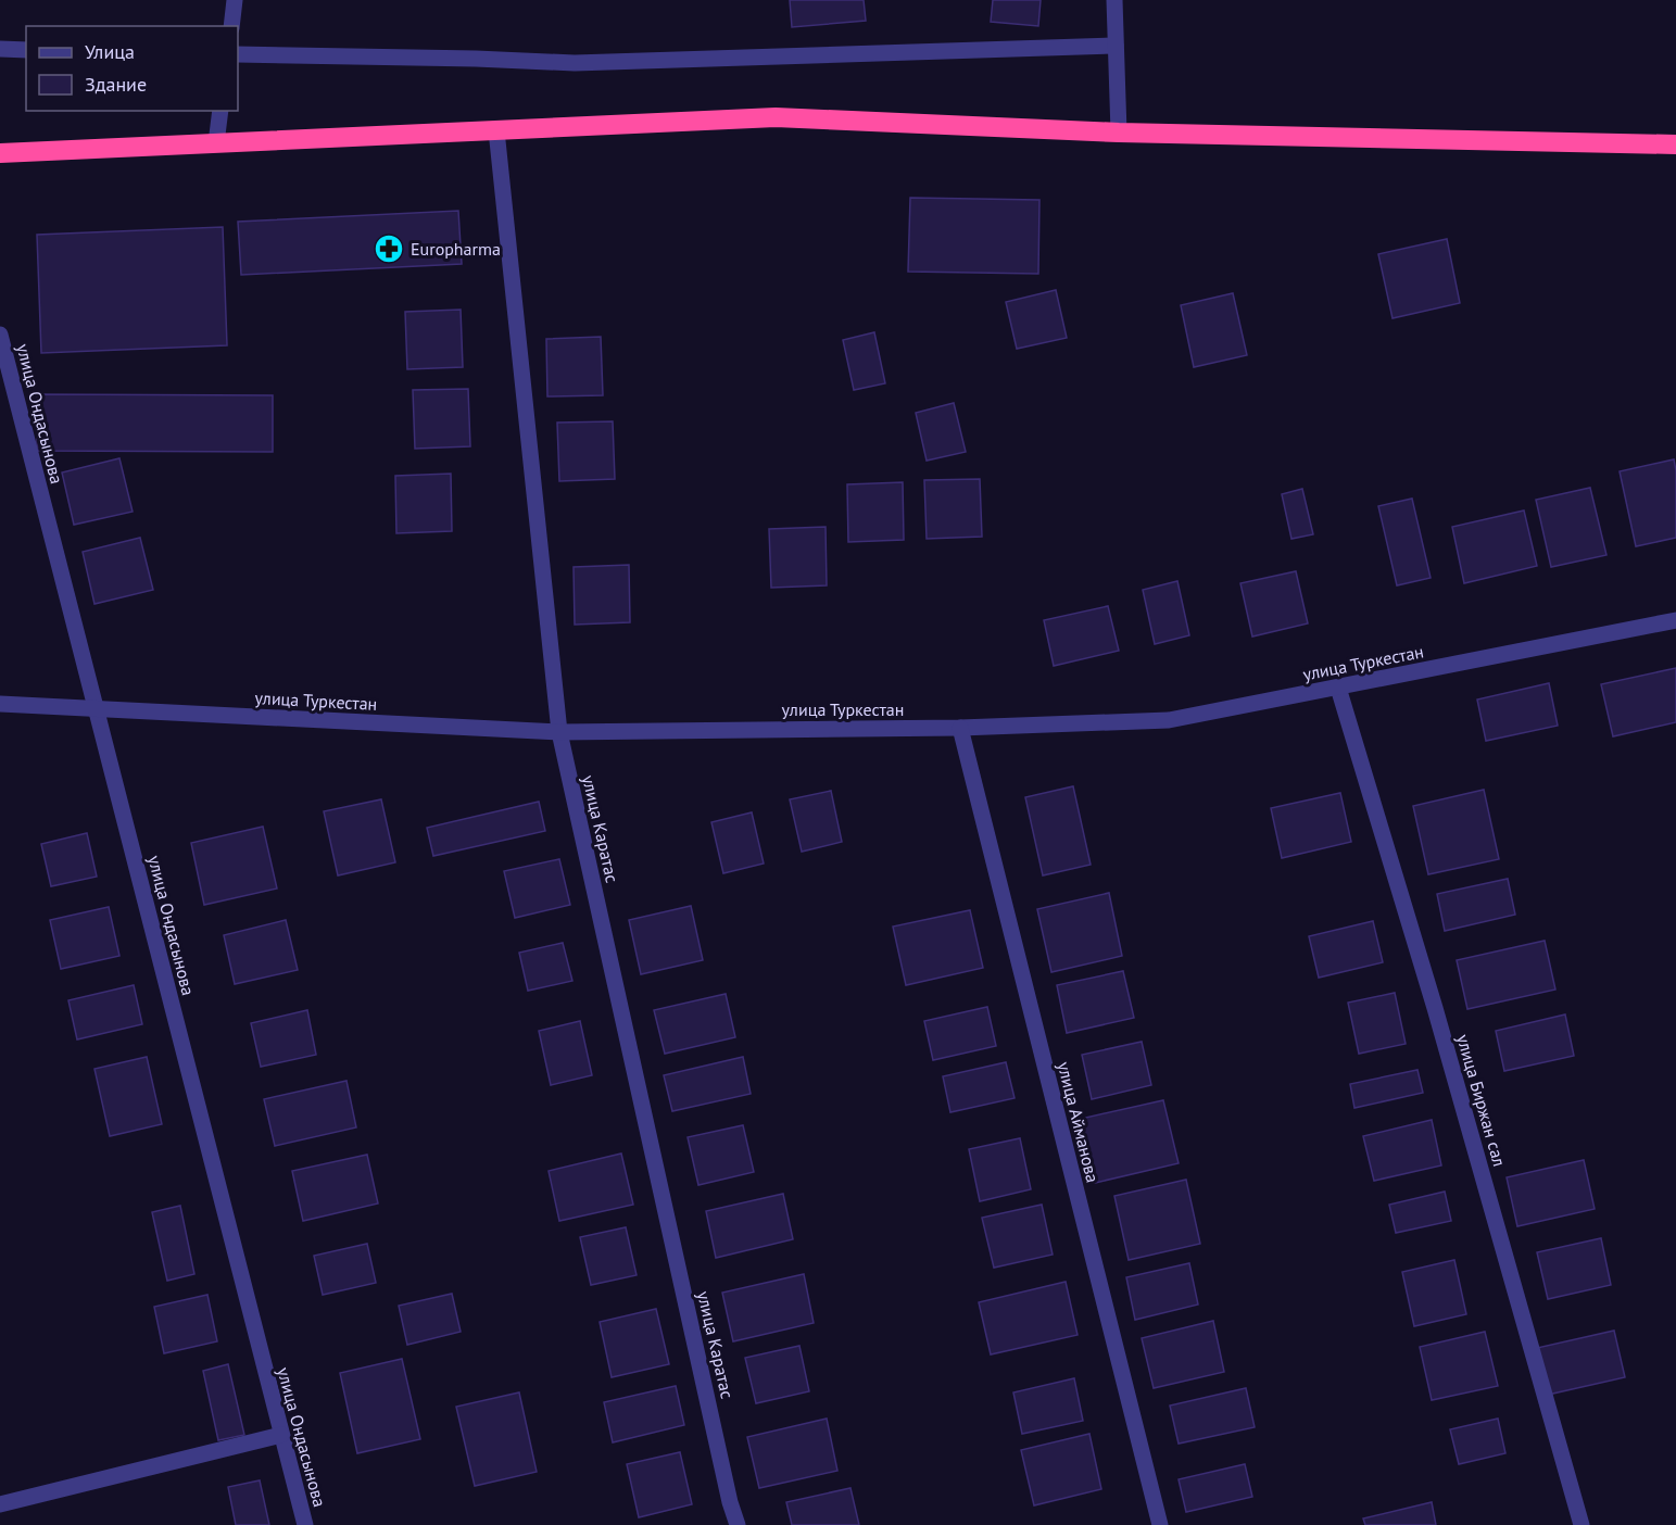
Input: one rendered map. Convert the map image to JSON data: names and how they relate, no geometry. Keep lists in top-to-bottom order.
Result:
{
  "streets": {
    "street": [
      "улица Ондасынова",
      "улица Туркестан",
      "улица Каратас",
      "улица Биржан сал",
      "улица Айманова"
    ]
  },
  "crossings": [
    ["улица Ондасынова", "улица Туркестан"],
    ["улица Туркестан", "улица Каратас"],
    ["улица Туркестан", "улица Биржан сал"],
    ["улица Туркестан", "улица Айманова"]
  ],
  "places": {
    "pharmacy": ["Europharma"]
  },
  "legend": ["Улица", "Здание"]
}
